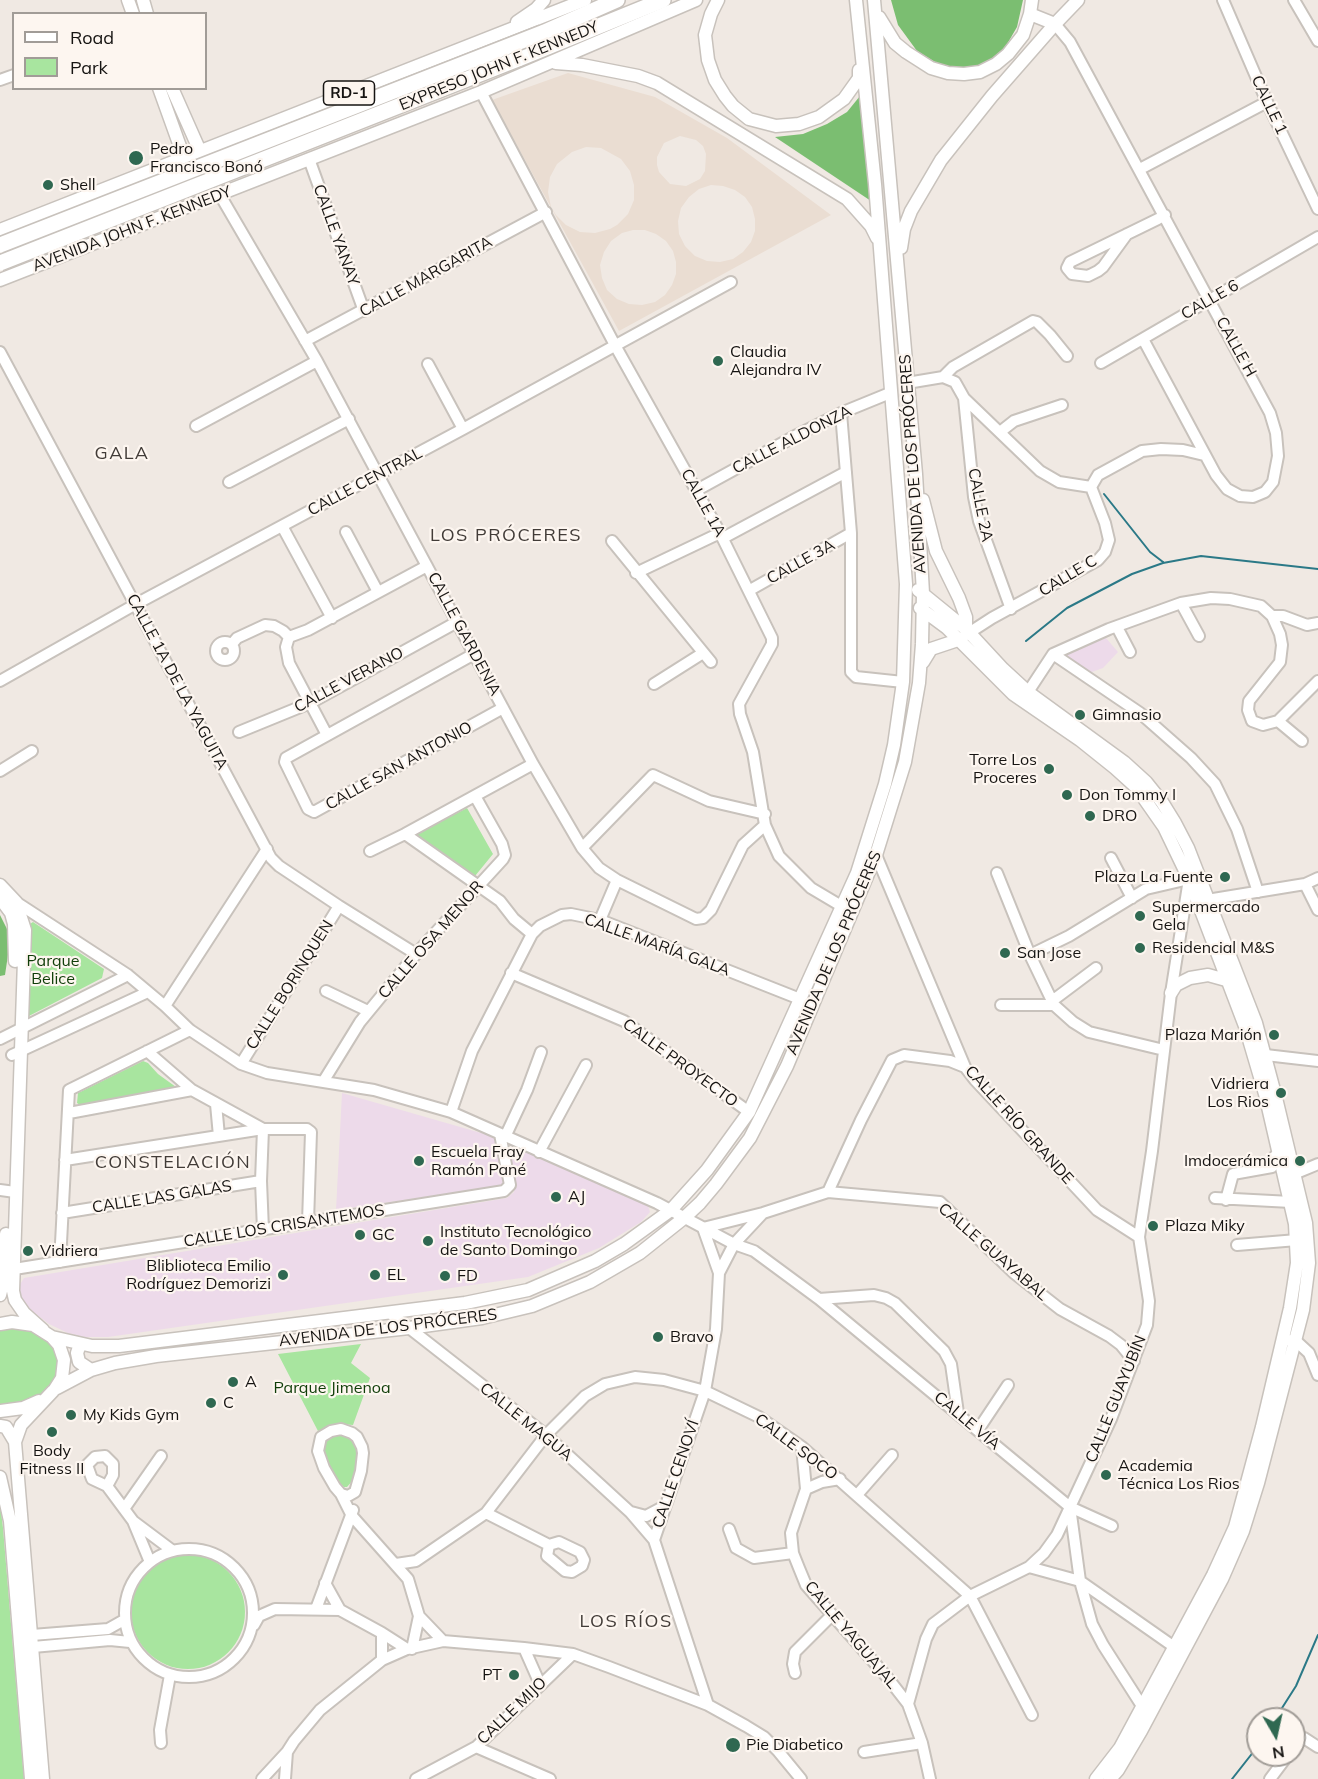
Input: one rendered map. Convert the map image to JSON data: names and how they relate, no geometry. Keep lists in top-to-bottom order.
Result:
{
  "streets": {
    "highway": ["EXPRESO JOHN F. KENNEDY", "RD-1"],
    "main road": ["AVENIDA JOHN F. KENNEDY", "AVENIDA DE LOS PRÓCERES"],
    "street": [
      "CALLE 1",
      "CALLE YANAY",
      "CALLE MARGARITA",
      "CALLE 6",
      "CALLE H",
      "CALLE ALDONZA",
      "CALLE CENTRAL",
      "CALLE 1A",
      "CALLE 2A",
      "CALLE 3A",
      "CALLE C",
      "CALLE GARDENIA",
      "CALLE VERANO",
      "CALLE 1A DE LA YAGUITA",
      "CALLE SAN ANTONIO",
      "CALLE OSA MENOR",
      "CALLE MARÍA GALA",
      "CALLE BORINQUEN",
      "CALLE PROYECTO",
      "CALLE RÍO GRANDE",
      "CALLE LAS GALAS",
      "CALLE LOS CRISANTEMOS",
      "CALLE GUAYABAL",
      "CALLE GUAYUBÍN",
      "CALLE VÍA",
      "CALLE MAGUA",
      "CALLE SOCO",
      "CALLE CENOVÍ",
      "CALLE YAGUAJAL",
      "CALLE MIJO"
    ]
  },
  "crossings": [
    ["AVENIDA JOHN F. KENNEDY", "CALLE YANAY"],
    ["AVENIDA JOHN F. KENNEDY", "CALLE 1A"],
    ["AVENIDA JOHN F. KENNEDY", "CALLE GARDENIA"],
    ["CALLE YANAY", "CALLE MARGARITA"],
    ["CALLE MARGARITA", "CALLE 1A"],
    ["CALLE MARGARITA", "CALLE GARDENIA"],
    ["CALLE 6", "CALLE H"],
    ["CALLE ALDONZA", "AVENIDA DE LOS PRÓCERES"],
    ["CALLE ALDONZA", "CALLE 1A"],
    ["AVENIDA DE LOS PRÓCERES", "CALLE 1A"],
    ["AVENIDA DE LOS PRÓCERES", "CALLE MARÍA GALA"],
    ["AVENIDA DE LOS PRÓCERES", "CALLE PROYECTO"],
    ["AVENIDA DE LOS PRÓCERES", "CALLE RÍO GRANDE"],
    ["AVENIDA DE LOS PRÓCERES", "CALLE VÍA"],
    ["AVENIDA DE LOS PRÓCERES", "CALLE MAGUA"],
    ["CALLE CENTRAL", "CALLE 1A"],
    ["CALLE CENTRAL", "CALLE GARDENIA"],
    ["CALLE CENTRAL", "CALLE 1A DE LA YAGUITA"],
    ["CALLE 1A", "CALLE 3A"],
    ["CALLE 1A", "CALLE GARDENIA"],
    ["CALLE 2A", "CALLE C"],
    ["CALLE GARDENIA", "CALLE VERANO"],
    ["CALLE GARDENIA", "CALLE SAN ANTONIO"],
    ["CALLE 1A DE LA YAGUITA", "CALLE OSA MENOR"],
    ["CALLE 1A DE LA YAGUITA", "CALLE BORINQUEN"],
    ["CALLE OSA MENOR", "CALLE VÍA"],
    ["CALLE MARÍA GALA", "CALLE PROYECTO"],
    ["CALLE MARÍA GALA", "CALLE VÍA"],
    ["CALLE BORINQUEN", "CALLE VÍA"],
    ["CALLE RÍO GRANDE", "CALLE GUAYUBÍN"],
    ["CALLE LOS CRISANTEMOS", "CALLE VÍA"],
    ["CALLE GUAYABAL", "CALLE GUAYUBÍN"],
    ["CALLE GUAYABAL", "CALLE VÍA"],
    ["CALLE GUAYUBÍN", "CALLE VÍA"],
    ["CALLE GUAYUBÍN", "CALLE SOCO"],
    ["CALLE GUAYUBÍN", "CALLE YAGUAJAL"],
    ["CALLE MAGUA", "CALLE SOCO"],
    ["CALLE MAGUA", "CALLE CENOVÍ"],
    ["CALLE SOCO", "CALLE CENOVÍ"]
  ],
  "districts": [
    "GALA",
    "LOS PRÓCERES",
    "CONSTELACIÓN",
    "LOS RÍOS"
  ],
  "parks": ["Parque Belice", "Parque Jimenoa"],
  "places": [
    "Pedro Francisco Bonó",
    "Shell",
    "Claudia Alejandra IV",
    "Gimnasio",
    "Torre Los Proceres",
    "Don Tommy I",
    "DRO",
    "Plaza La Fuente",
    "Supermercado Gela",
    "Residencial M&S",
    "San Jose",
    "Plaza Marión",
    "Vidriera Los Rios",
    "Escuela Fray Ramón Pané",
    "Imdocerámica",
    "AJ",
    "Plaza Miky",
    "GC",
    "Instituto Tecnológico de Santo Domingo",
    "Vidriera",
    "Bliblioteca Emilio Rodríguez Demorizi",
    "EL",
    "FD",
    "Bravo",
    "A",
    "C",
    "My Kids Gym",
    "Body Fitness II",
    "Academia Técnica Los Rios",
    "PT",
    "Pie Diabetico"
  ],
  "legend": ["Road", "Park"],
  "north": "bottom"
}
